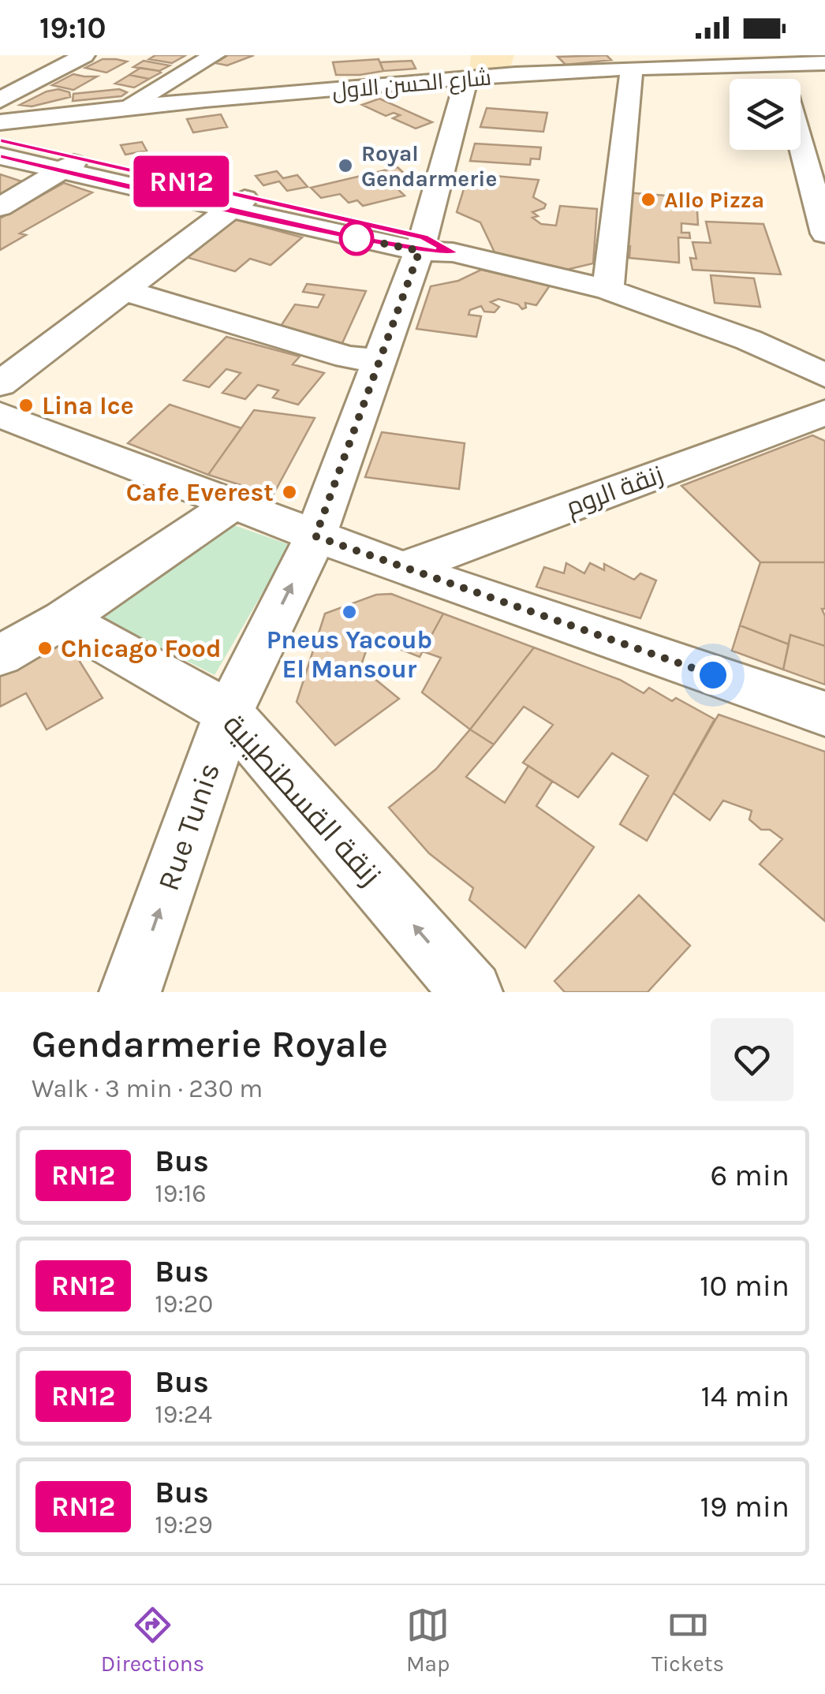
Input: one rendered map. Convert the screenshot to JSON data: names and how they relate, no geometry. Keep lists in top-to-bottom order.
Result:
{
  "streets": {
    "street": [
      "شارع الحسن الاول",
      "زنقة الروم",
      "زنقة القسطنطينية",
      "Rue Tunis"
    ]
  },
  "crossings": [
    ["شارع الحسن الاول", "Rue Tunis"],
    ["زنقة القسطنطينية", "Rue Tunis"]
  ],
  "one_way": ["زنقة القسطنطينية", "Rue Tunis"],
  "places": [
    "Royal Gendarmerie",
    "Allo Pizza",
    "Lina Ice",
    "Cafe Everest",
    "Pneus Yacoub El Mansour",
    "Chicago Food"
  ],
  "lines": ["bus line RN12"],
  "page": {
    "status": "19:10",
    "on_map": "RN12",
    "heading": ["Gendarmerie Royale", "Walk · 3 min · 230 m"],
    "list": [
      {
        "mark": "RN12",
        "name": "Bus",
        "note": "19:16",
        "value": "6 min"
      },
      {
        "mark": "RN12",
        "name": "Bus",
        "note": "19:20",
        "value": "10 min"
      },
      {
        "mark": "RN12",
        "name": "Bus",
        "note": "19:24",
        "value": "14 min"
      },
      {
        "mark": "RN12",
        "name": "Bus",
        "note": "19:29",
        "value": "19 min"
      }
    ],
    "tabs": ["Directions", "Map", "Tickets"]
  }
}
